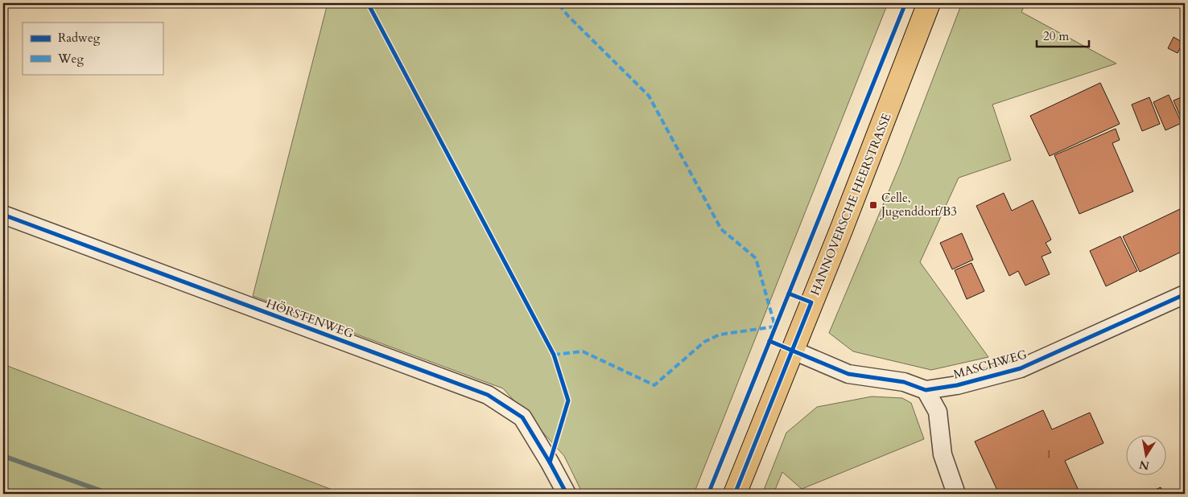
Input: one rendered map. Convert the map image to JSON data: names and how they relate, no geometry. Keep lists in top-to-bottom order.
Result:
{
  "streets": {
    "main road": ["HANNOVERSCHE HEERSTRASSE"],
    "street": ["HÖRSTENWEG", "MASCHWEG"]
  },
  "crossings": [
    ["HANNOVERSCHE HEERSTRASSE", "MASCHWEG"]
  ],
  "places": {
    "transit": ["Celle, Jugenddorf/B3"]
  },
  "house_numbers": ["1"],
  "legend": ["Radweg", "Weg"],
  "scale_bar": "20 m",
  "north": "bottom"
}
